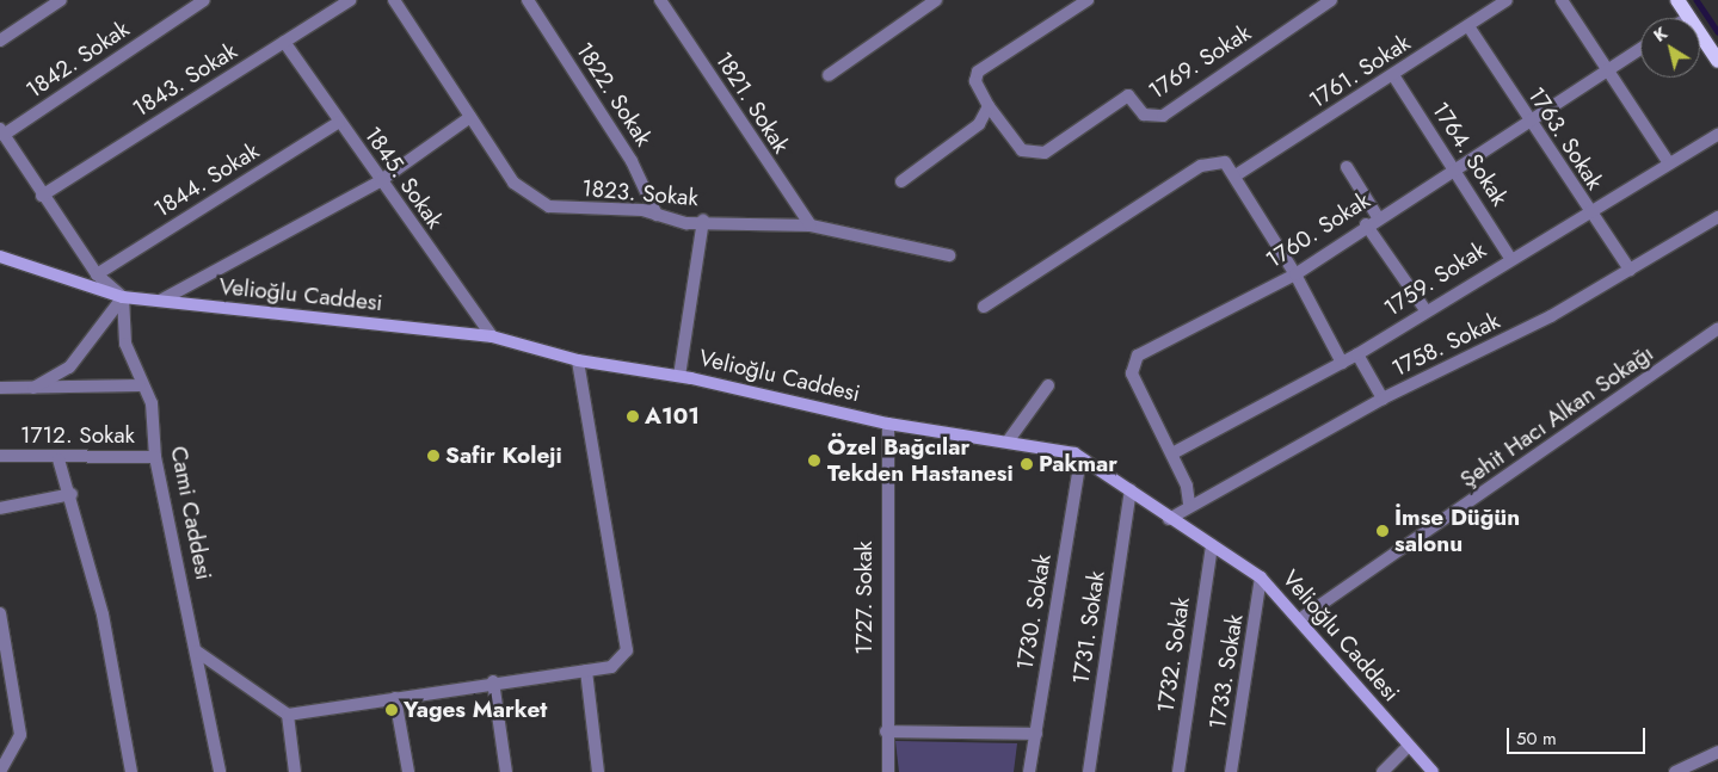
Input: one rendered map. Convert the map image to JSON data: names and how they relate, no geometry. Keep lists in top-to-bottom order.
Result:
{
  "streets": {
    "street": [
      "1842. Sokak",
      "1769. Sokak",
      "1761. Sokak",
      "1843. Sokak",
      "1822. Sokak",
      "1821. Sokak",
      "1763. Sokak",
      "1764. Sokak",
      "1845. Sokak",
      "1844. Sokak",
      "1823. Sokak",
      "1760. Sokak",
      "1759. Sokak",
      "Velioğlu Caddesi",
      "1758. Sokak",
      "Şehit Hacı Alkan Sokağı",
      "1712. Sokak",
      "Cami Caddesi",
      "1727. Sokak",
      "1730. Sokak",
      "1731. Sokak",
      "1732. Sokak",
      "1733. Sokak"
    ]
  },
  "crossings": [
    ["1761. Sokak", "1763. Sokak"],
    ["1761. Sokak", "1764. Sokak"],
    ["1843. Sokak", "1845. Sokak"],
    ["1822. Sokak", "1823. Sokak"],
    ["1821. Sokak", "1823. Sokak"],
    ["1763. Sokak", "1760. Sokak"],
    ["1763. Sokak", "1759. Sokak"],
    ["1763. Sokak", "1758. Sokak"],
    ["1764. Sokak", "1760. Sokak"],
    ["1764. Sokak", "1759. Sokak"],
    ["1845. Sokak", "1844. Sokak"],
    ["1845. Sokak", "Velioğlu Caddesi"],
    ["1760. Sokak", "1759. Sokak"],
    ["1760. Sokak", "1758. Sokak"],
    ["Velioğlu Caddesi", "1758. Sokak"],
    ["Velioğlu Caddesi", "Şehit Hacı Alkan Sokağı"],
    ["Velioğlu Caddesi", "Cami Caddesi"],
    ["Velioğlu Caddesi", "1727. Sokak"],
    ["Velioğlu Caddesi", "1730. Sokak"],
    ["Velioğlu Caddesi", "1731. Sokak"],
    ["Velioğlu Caddesi", "1732. Sokak"],
    ["Velioğlu Caddesi", "1733. Sokak"],
    ["1712. Sokak", "Cami Caddesi"]
  ],
  "places": [
    "A101",
    "Safir Koleji",
    "Özel Bağcılar Tekden Hastanesi",
    "Pakmar",
    "İmse Düğün salonu",
    "Yages Market"
  ],
  "scale_bar": "50 m",
  "north": "top left"
}
